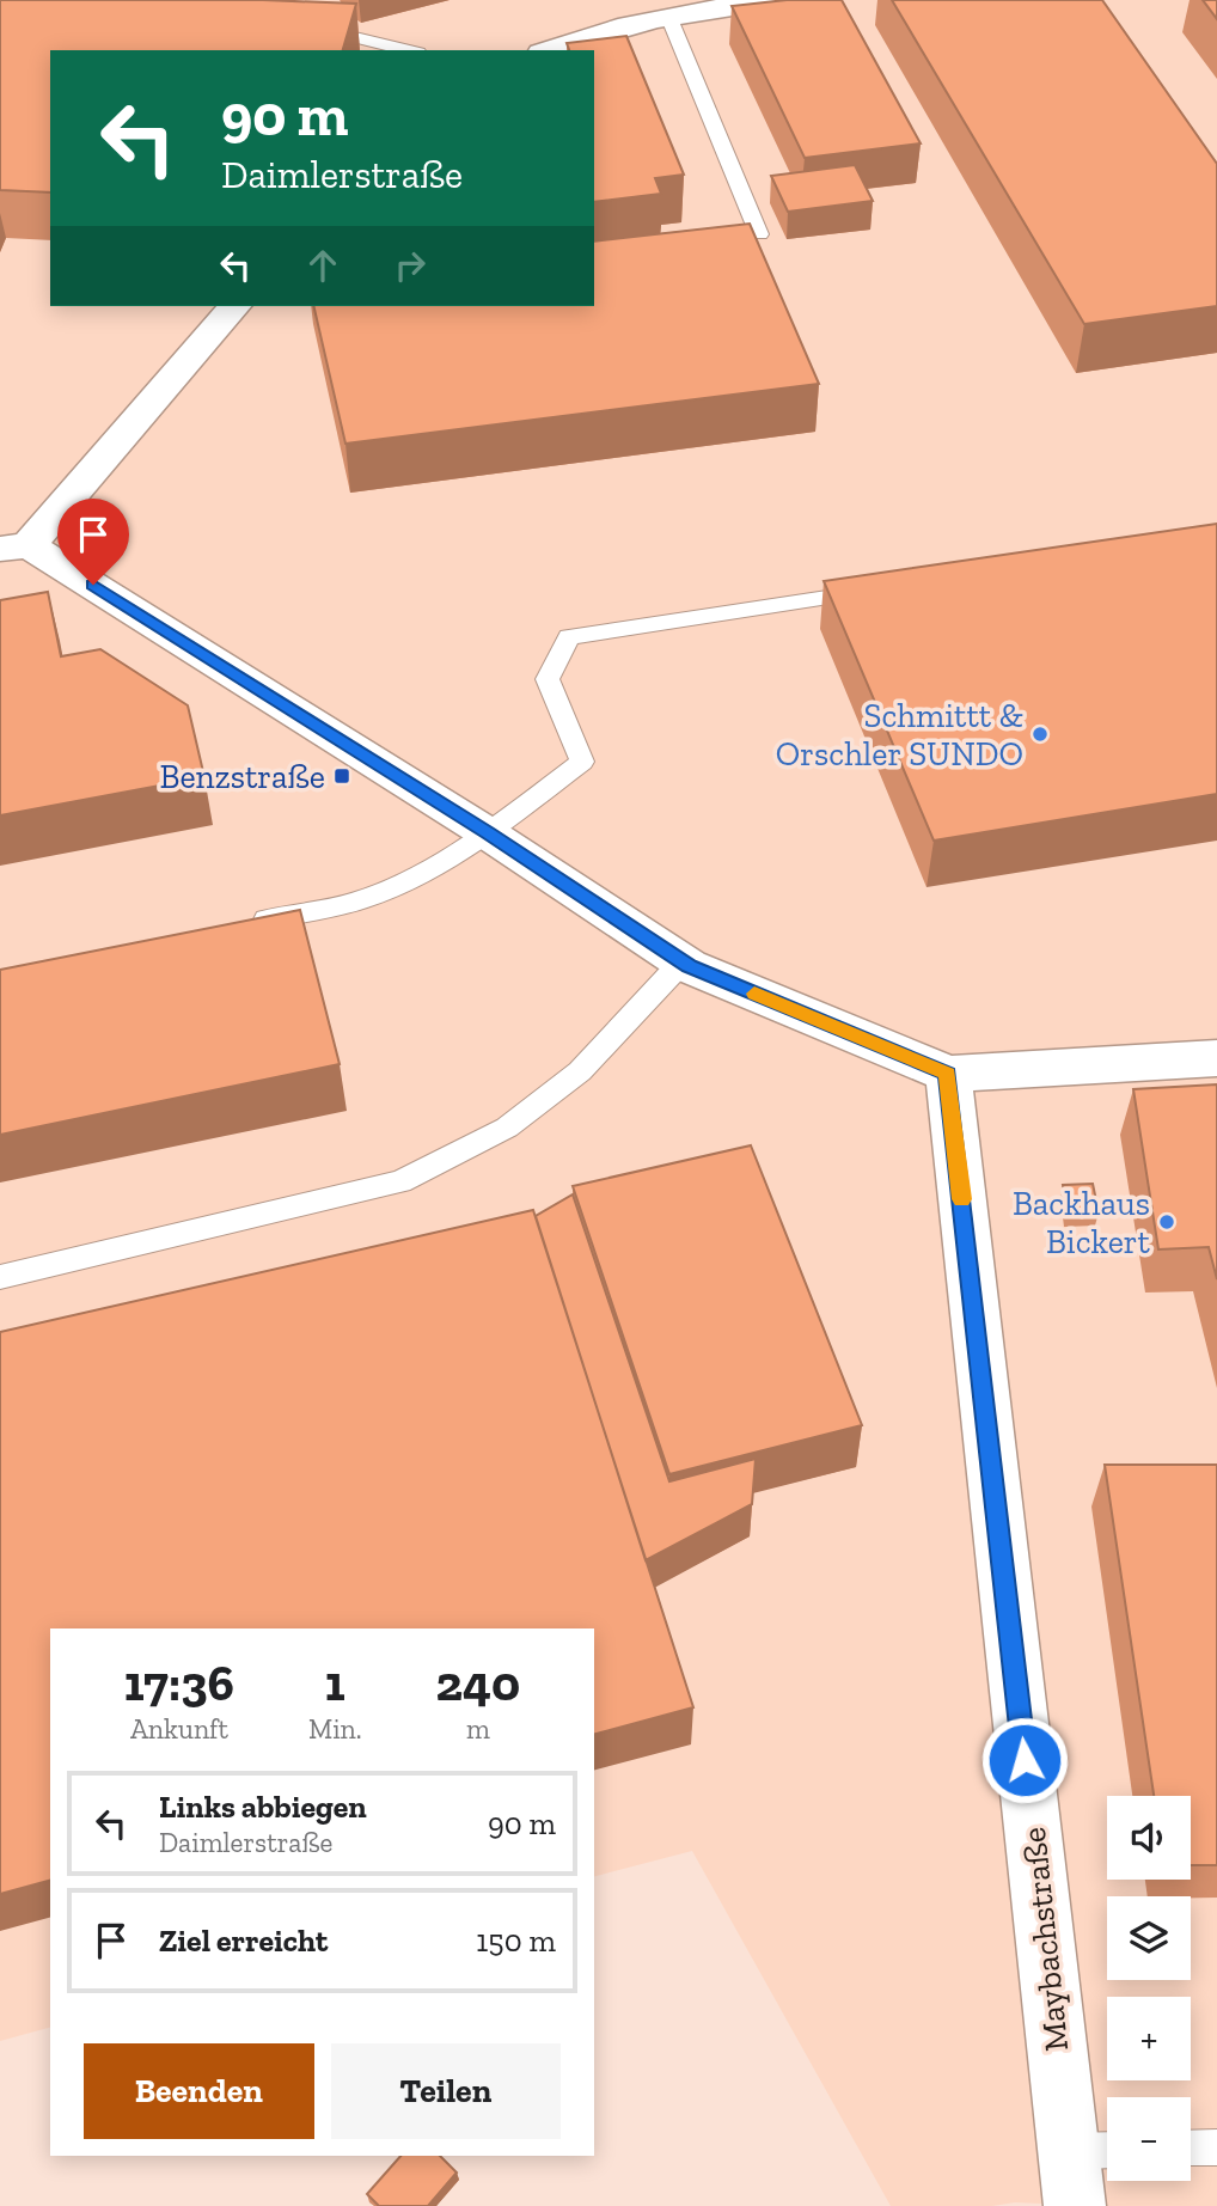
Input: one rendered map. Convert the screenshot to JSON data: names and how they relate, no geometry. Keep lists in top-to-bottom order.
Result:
{
  "streets": {
    "street": ["Maybachstraße"]
  },
  "places": {
    "other": ["Schmittt & Orschler SUNDO", "Backhaus Bickert"],
    "transit": ["Benzstraße"]
  },
  "page": {
    "turn": ["90 m", "Daimlerstraße"],
    "eta": [
      "17:36",
      "Ankunft",
      "1",
      "Min.",
      "240",
      "m"
    ],
    "list": [
      {
        "name": "Links abbiegen",
        "note": "Daimlerstraße",
        "value": "90 m"
      },
      {
        "name": "Ziel erreicht",
        "value": "150 m"
      }
    ],
    "map_buttons": ["+", "−"],
    "buttons": ["Beenden", "Teilen"]
  }
}
